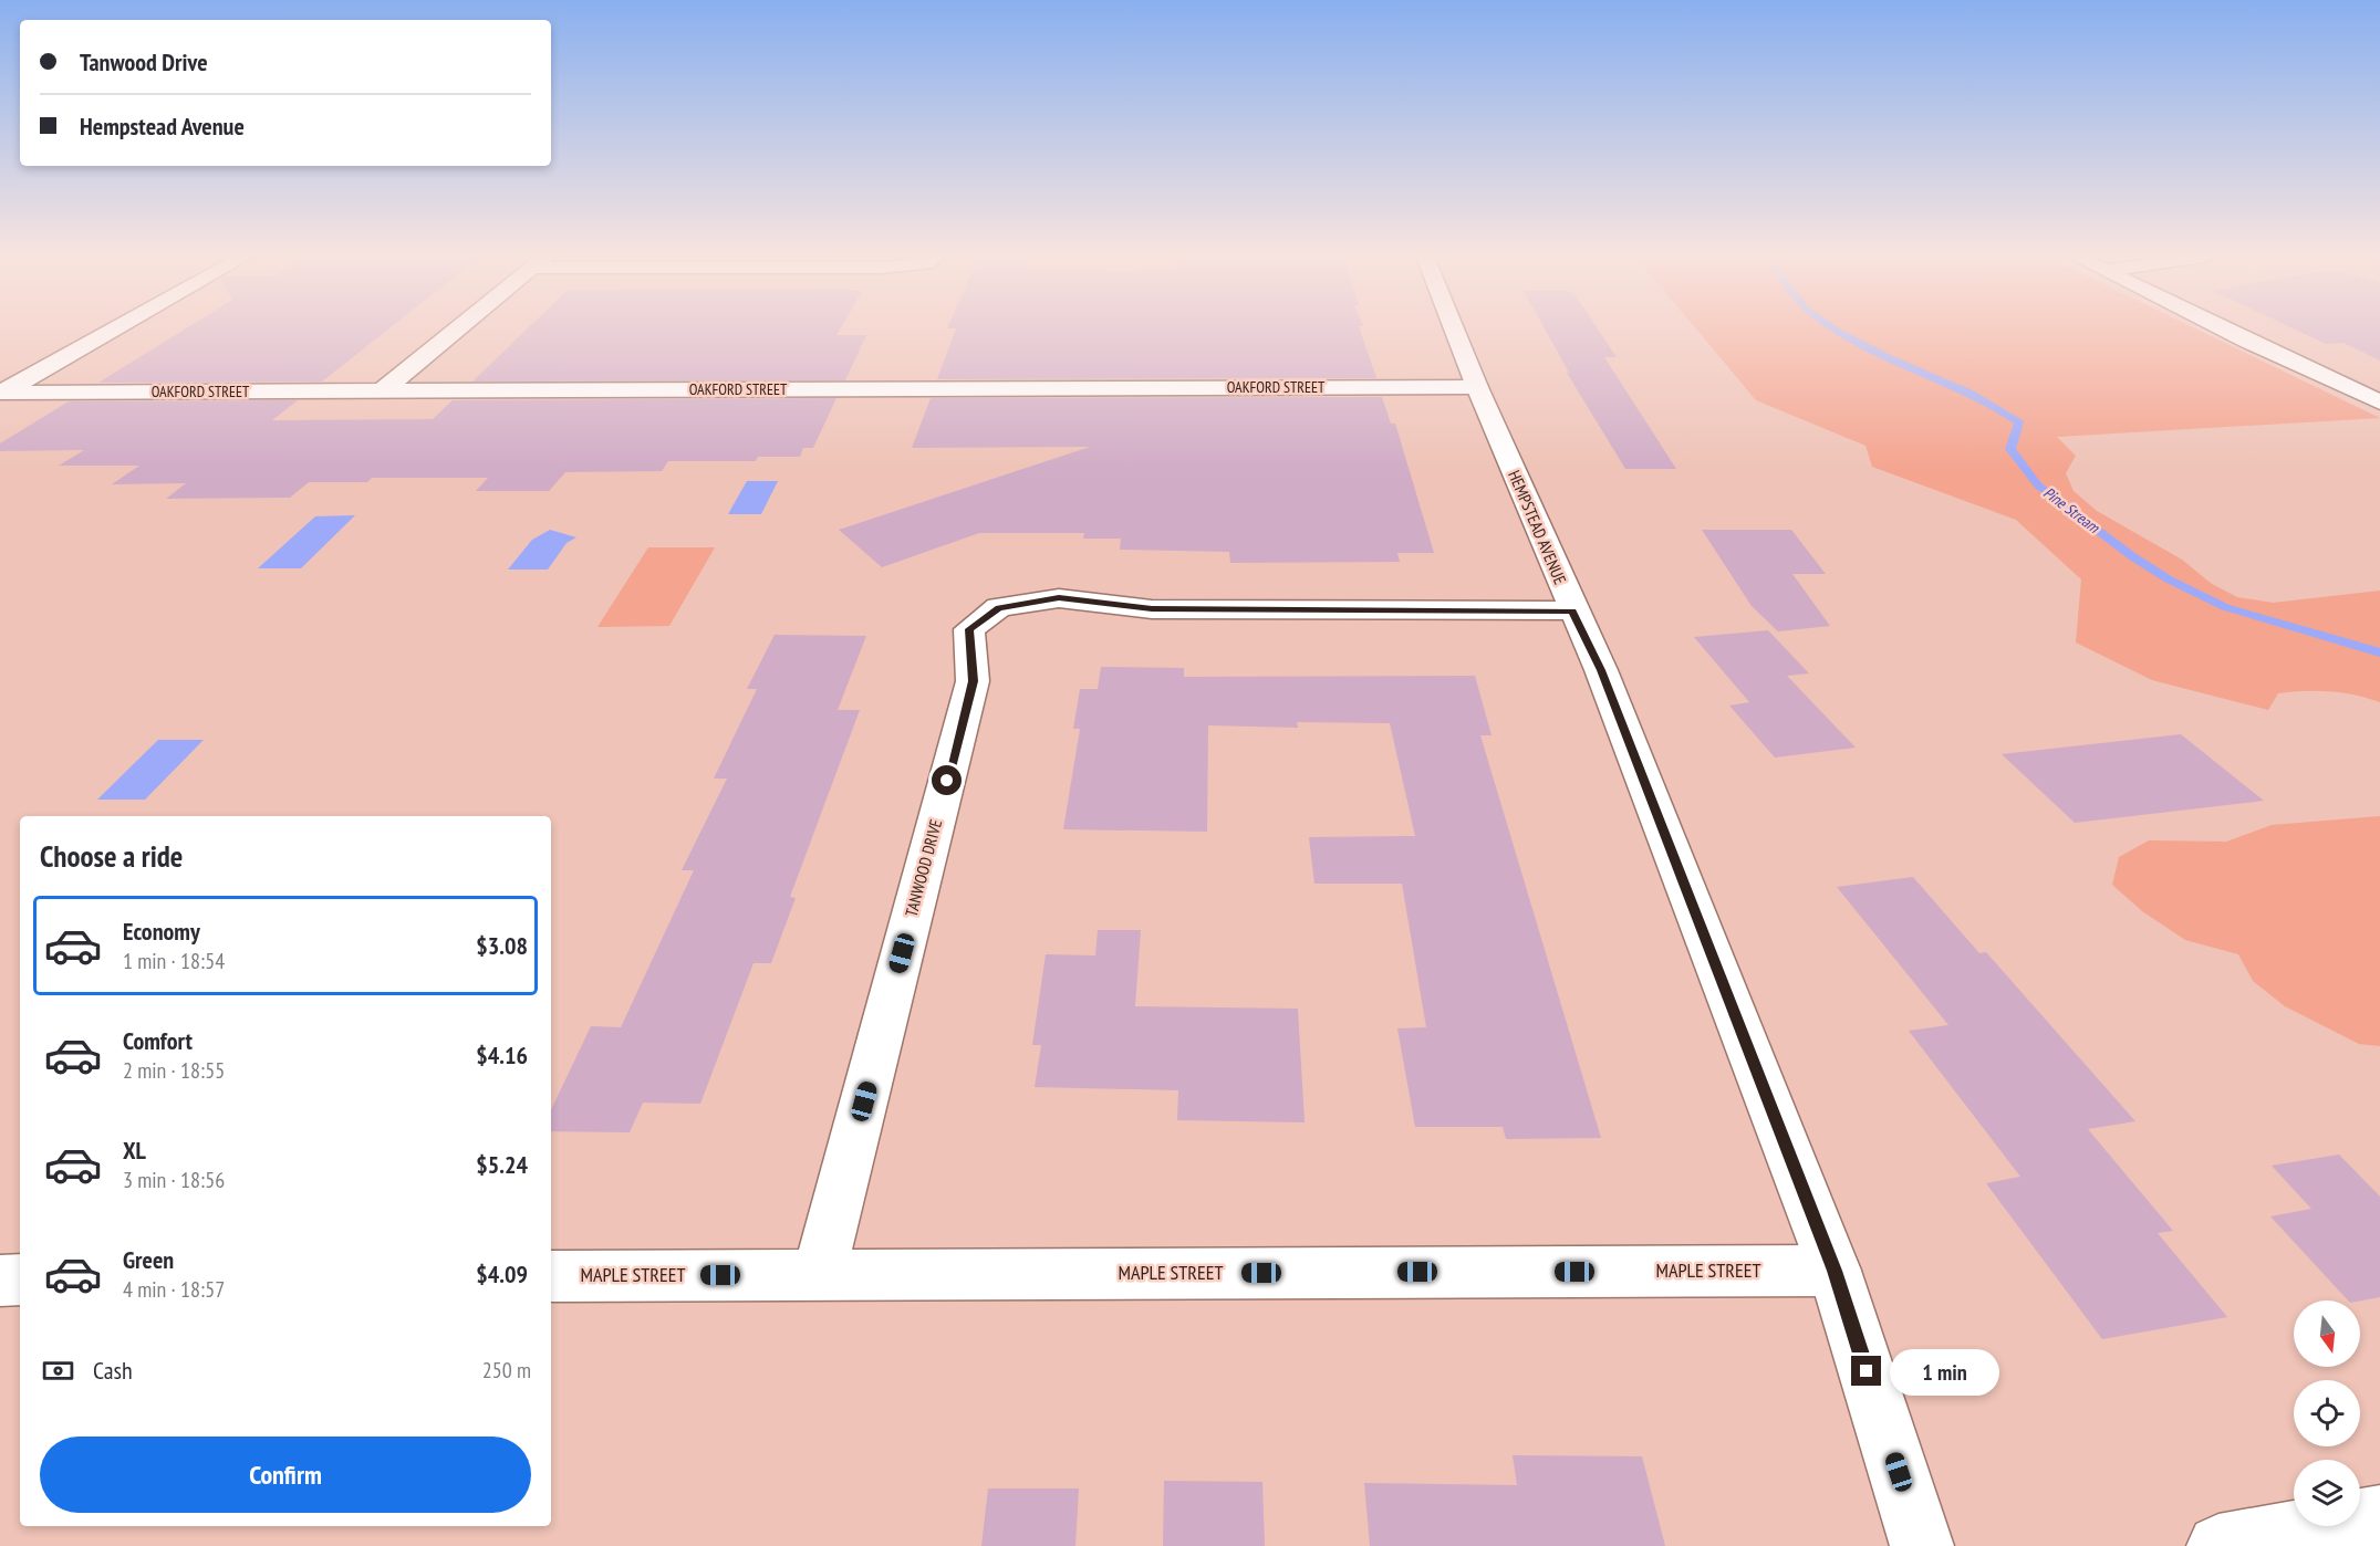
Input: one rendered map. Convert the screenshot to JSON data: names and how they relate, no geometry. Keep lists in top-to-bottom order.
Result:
{
  "streets": {
    "street": [
      "OAKFORD STREET",
      "HEMPSTEAD AVENUE",
      "TANWOOD DRIVE",
      "MAPLE STREET"
    ]
  },
  "crossings": [
    ["OAKFORD STREET", "HEMPSTEAD AVENUE"],
    ["HEMPSTEAD AVENUE", "TANWOOD DRIVE"],
    ["HEMPSTEAD AVENUE", "MAPLE STREET"],
    ["TANWOOD DRIVE", "MAPLE STREET"]
  ],
  "water": ["Pine Stream"],
  "north": "bottom",
  "page": {
    "banner": ["Tanwood Drive", "Hempstead Avenue"],
    "heading": "Choose a ride",
    "list": [
      {
        "name": "Economy",
        "note": "1 min · 18:54",
        "value": "$3.08"
      },
      {
        "name": "Comfort",
        "note": "2 min · 18:55",
        "value": "$4.16"
      },
      {
        "name": "XL",
        "note": "3 min · 18:56",
        "value": "$5.24"
      },
      {
        "name": "Green",
        "note": "4 min · 18:57",
        "value": "$4.09"
      }
    ],
    "pay": ["Cash", "250 m"],
    "bubble": "1 min",
    "buttons": "Confirm"
  }
}
